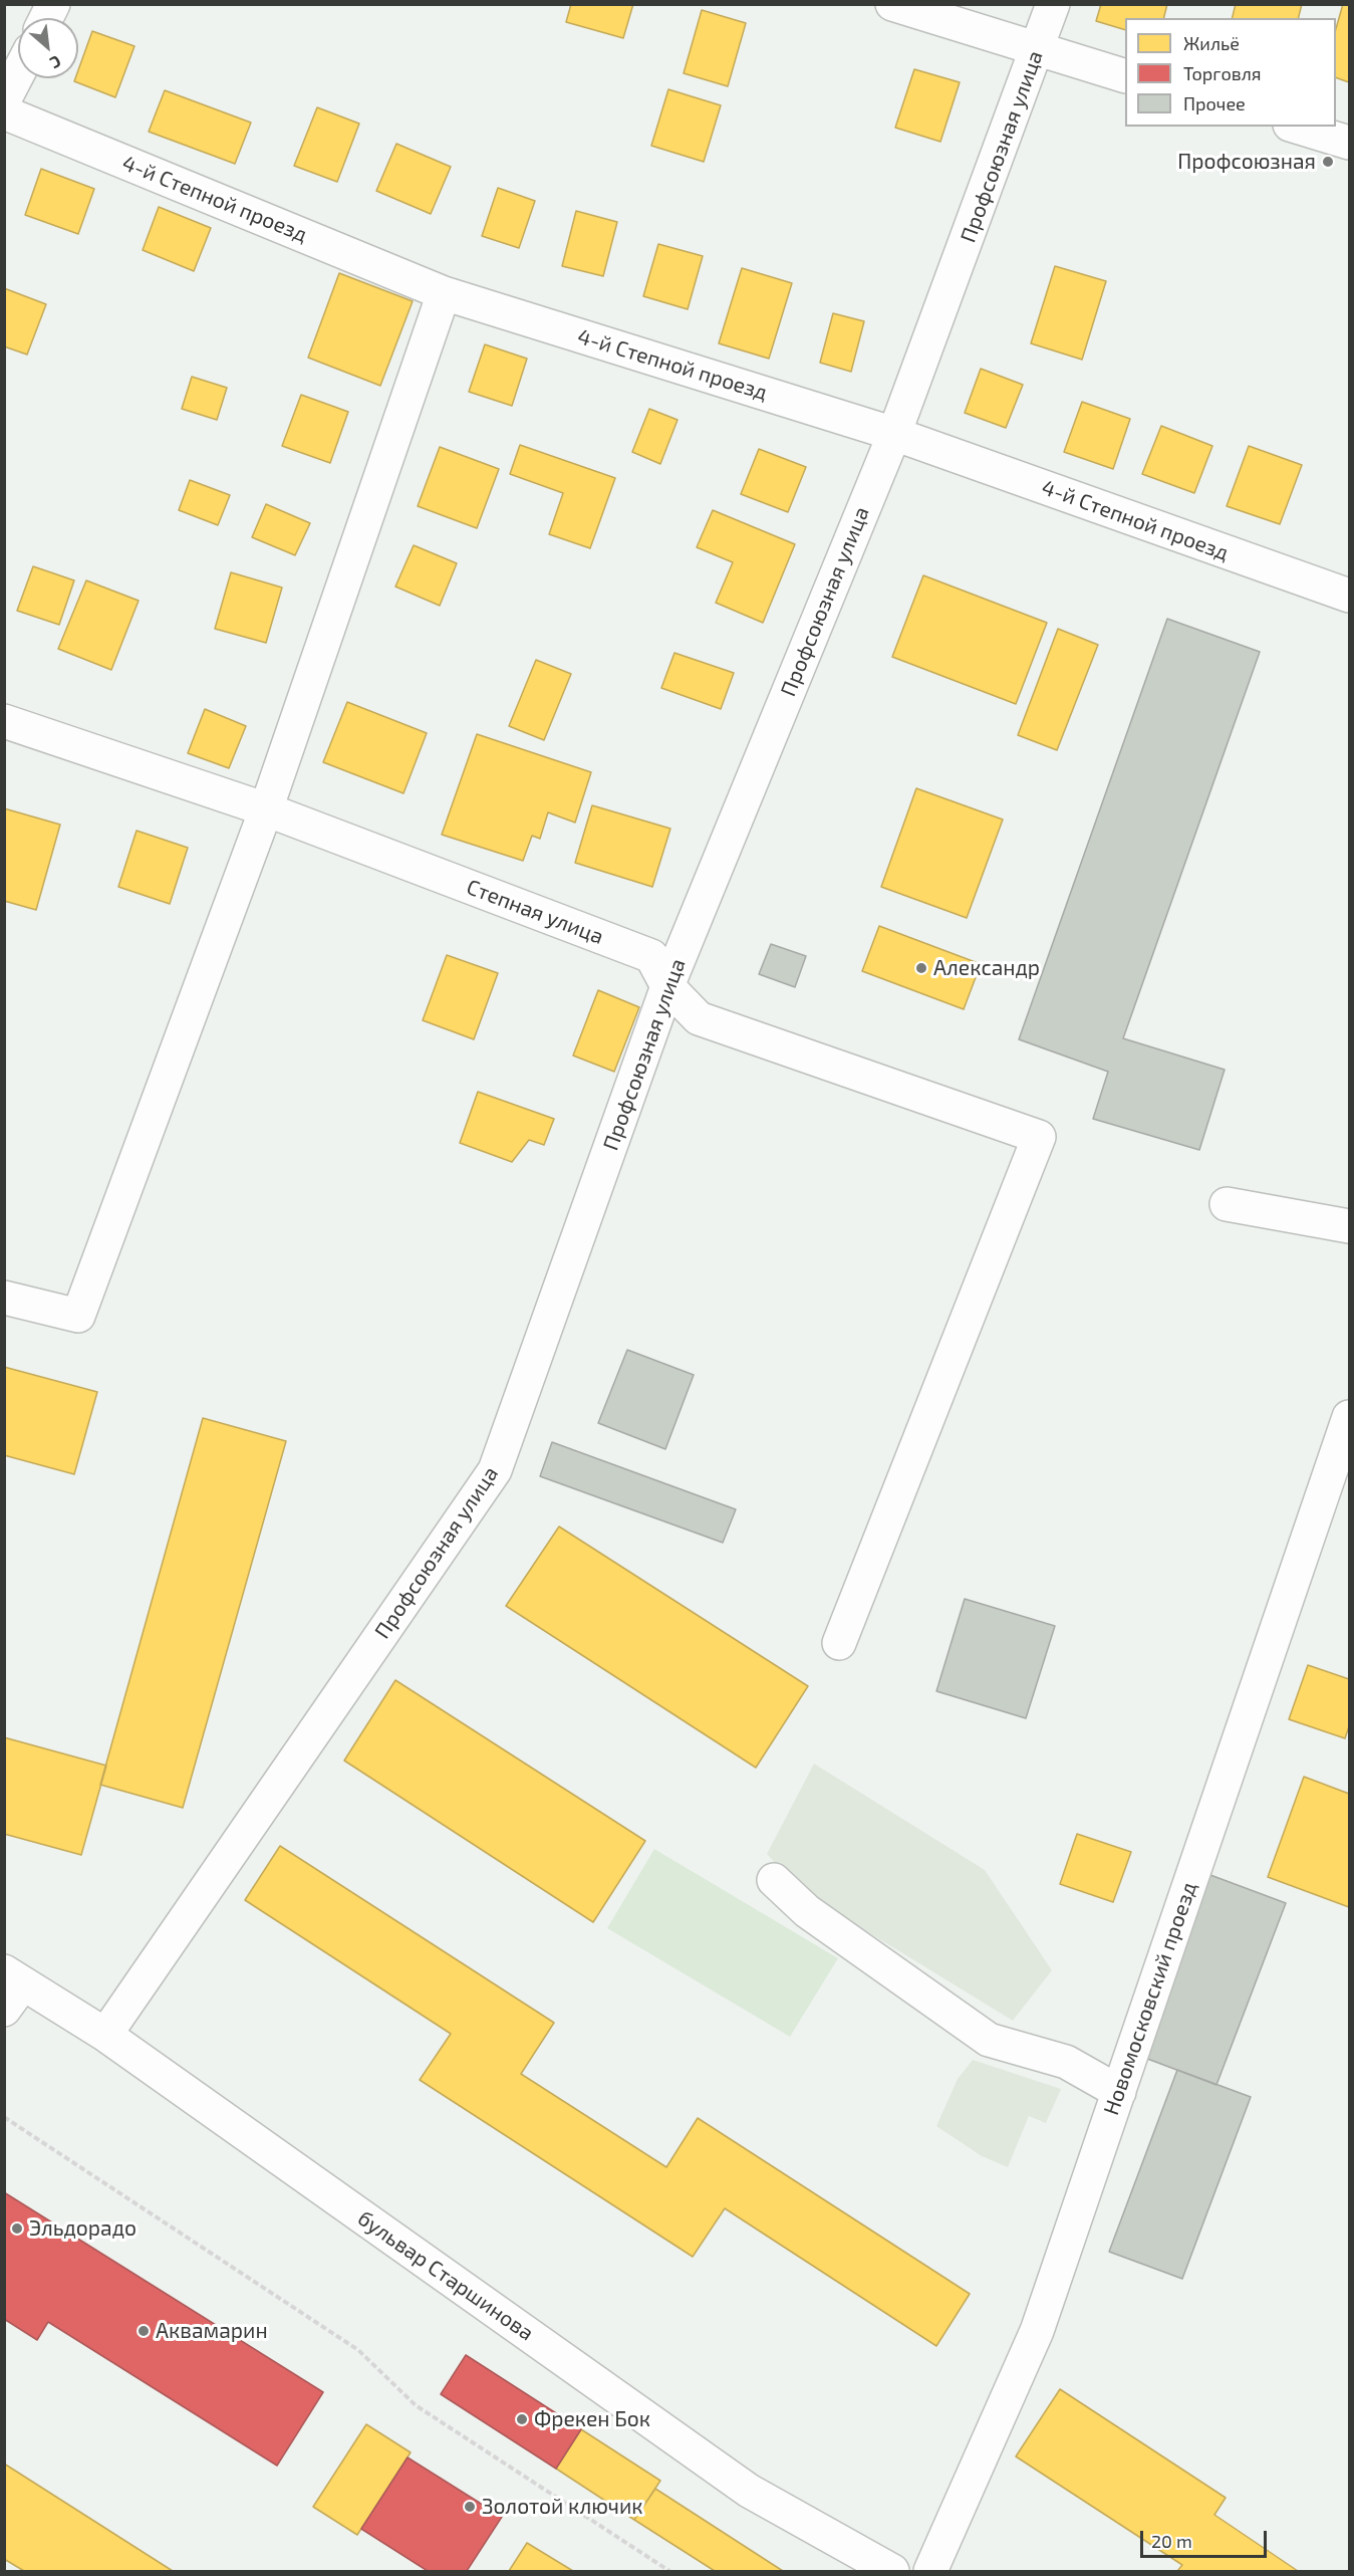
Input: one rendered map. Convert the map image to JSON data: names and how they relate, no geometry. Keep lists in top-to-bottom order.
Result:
{
  "streets": {
    "street": [
      "Профсоюзная улица",
      "4-й Степной проезд",
      "Степная улица",
      "Новомосковский проезд",
      "бульвар Старшинова"
    ]
  },
  "crossings": [
    ["Профсоюзная улица", "4-й Степной проезд"],
    ["Профсоюзная улица", "Степная улица"],
    ["Профсоюзная улица", "бульвар Старшинова"]
  ],
  "places": [
    "Профсоюзная",
    "Александр",
    "Эльдорадо",
    "Аквамарин",
    "Фрекен Бок",
    "Золотой ключик"
  ],
  "legend": ["Жильё", "Торговля", "Прочее"],
  "scale_bar": "20 m",
  "north": "bottom right"
}
